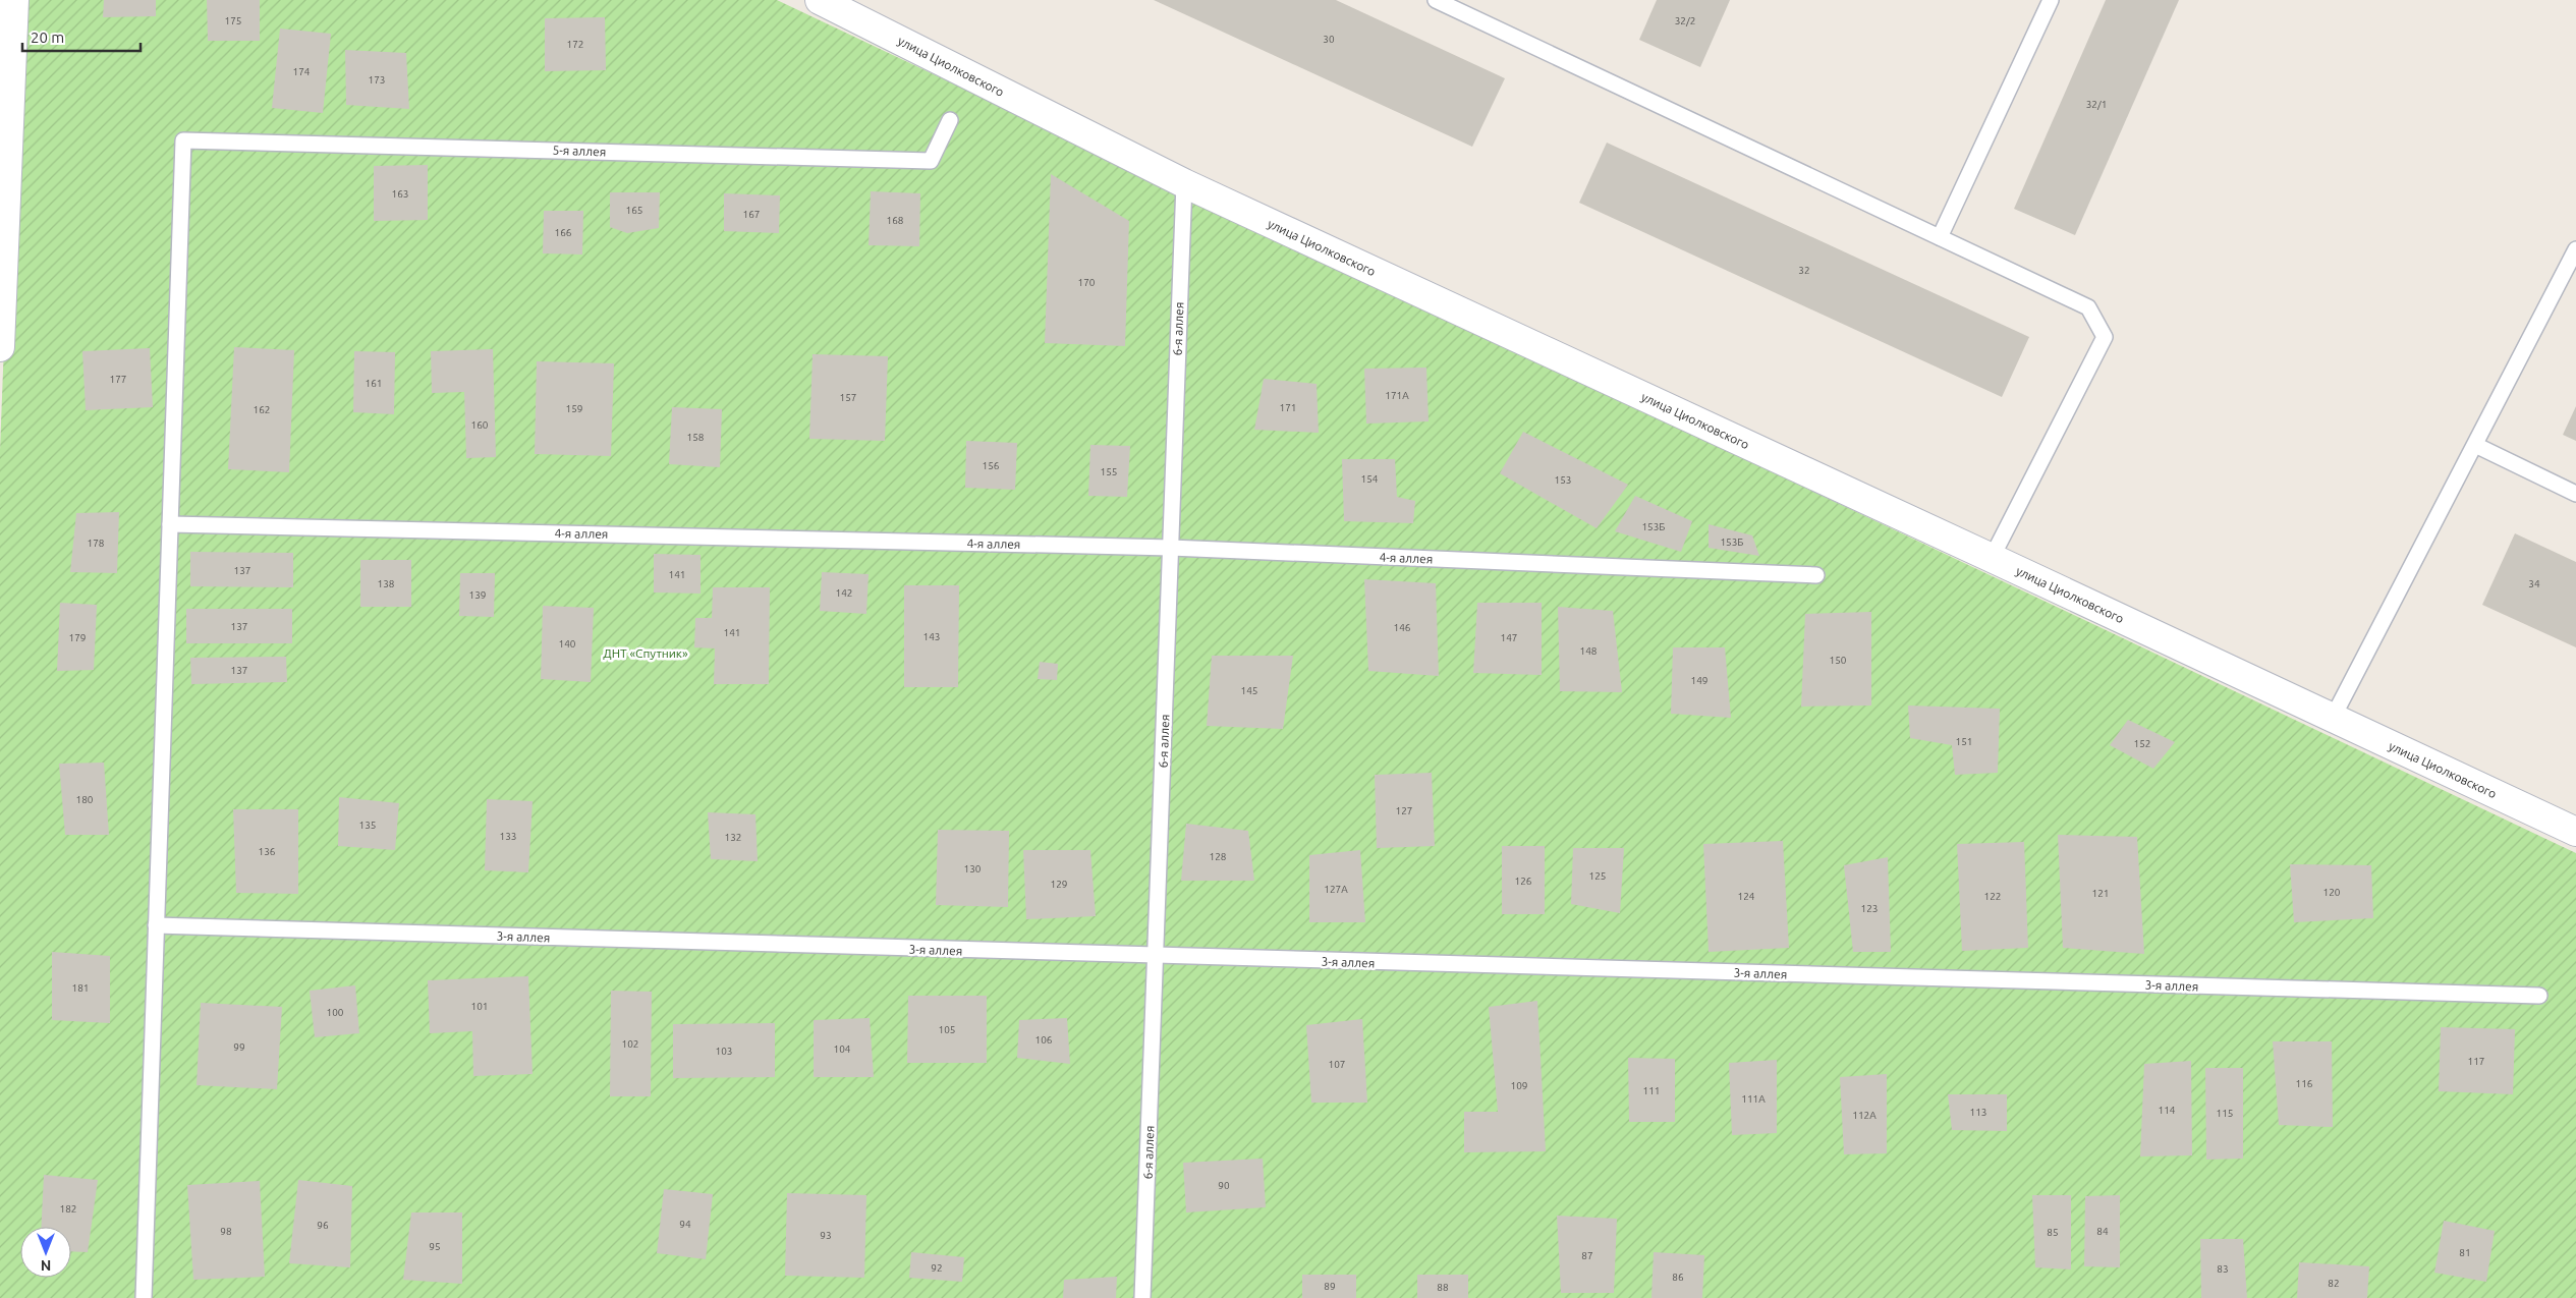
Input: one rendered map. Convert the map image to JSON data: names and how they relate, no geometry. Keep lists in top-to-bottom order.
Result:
{
  "streets": {
    "street": ["улица Циолковского"],
    "lane": [
      "5-я аллея",
      "6-я аллея",
      "4-я аллея",
      "3-я аллея"
    ]
  },
  "crossings": [
    ["улица Циолковского", "6-я аллея"],
    ["5-я аллея", "4-я аллея"],
    ["6-я аллея", "4-я аллея"],
    ["6-я аллея", "3-я аллея"]
  ],
  "parks": ["ДНТ «Спутник»"],
  "house_numbers": [
    "175",
    "32/2",
    "30",
    "172",
    "174",
    "173",
    "32/1",
    "163",
    "165",
    "167",
    "168",
    "166",
    "32",
    "170",
    "177",
    "161",
    "171А",
    "157",
    "171",
    "159",
    "162",
    "160",
    "158",
    "156",
    "155",
    "154",
    "153",
    "153Б",
    "153Б",
    "178",
    "137",
    "141",
    "138",
    "34",
    "142",
    "139",
    "137",
    "146",
    "141",
    "143",
    "179",
    "147",
    "140",
    "148",
    "150",
    "137",
    "149",
    "145",
    "151",
    "152",
    "180",
    "127",
    "135",
    "133",
    "132",
    "136",
    "128",
    "130",
    "125",
    "126",
    "129",
    "127А",
    "120",
    "121",
    "124",
    "122",
    "123",
    "181",
    "101",
    "100",
    "105",
    "106",
    "102",
    "99",
    "104",
    "103",
    "117",
    "107",
    "116",
    "109",
    "111",
    "111А",
    "114",
    "113",
    "115",
    "112А",
    "90",
    "182",
    "94",
    "96",
    "98",
    "84",
    "85",
    "93",
    "95",
    "81",
    "87",
    "92",
    "83",
    "86",
    "82",
    "89",
    "88"
  ],
  "scale_bar": "20 m",
  "north": "bottom"
}
